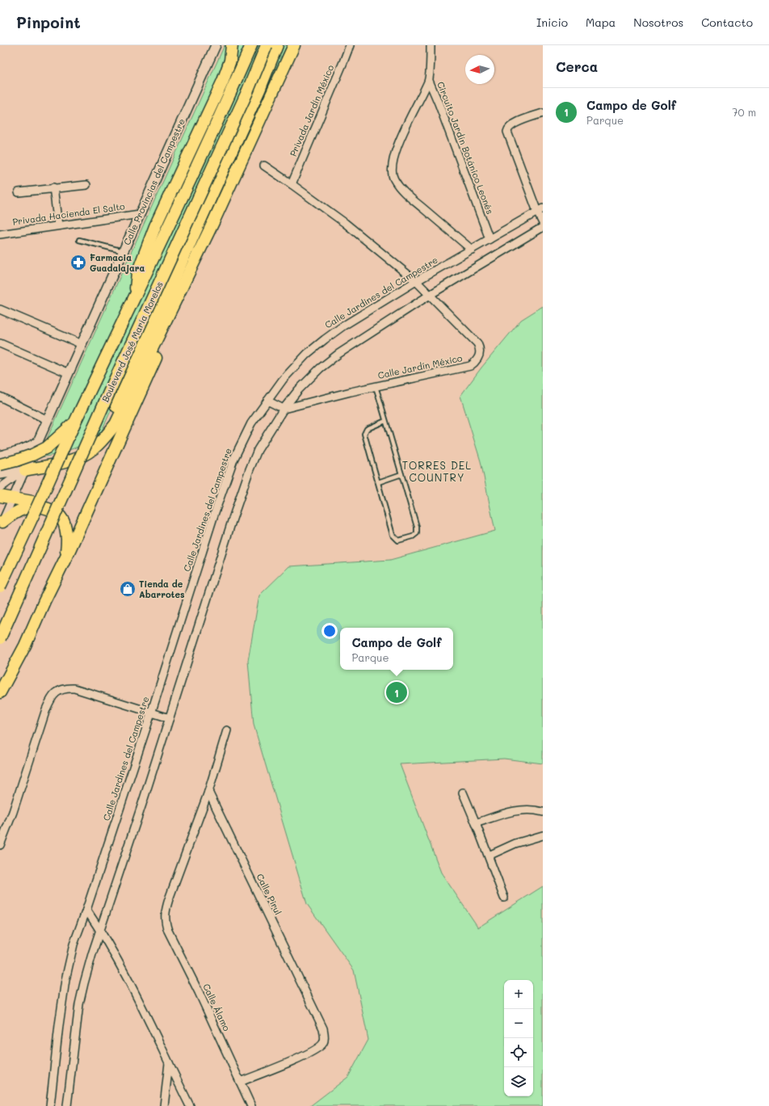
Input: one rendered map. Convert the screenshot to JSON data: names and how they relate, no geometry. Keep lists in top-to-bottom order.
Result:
{
  "streets": {
    "main road": ["Boulevard José María Morelos"],
    "street": [
      "Privada Jardín México",
      "Circuito Jardín Botánico Leonés",
      "Calle Provincias del Campestre",
      "Privada Hacienda El Salto",
      "Calle Jardines del Campestre",
      "Calle Jardín México",
      "Calle Pirul",
      "Calle Álamo"
    ]
  },
  "crossings": [
    ["Privada Jardín México", "Calle Jardín México"],
    ["Circuito Jardín Botánico Leonés", "Calle Jardines del Campestre"],
    ["Calle Provincias del Campestre", "Privada Hacienda El Salto"],
    ["Calle Jardines del Campestre", "Calle Jardín México"],
    ["Calle Pirul", "Calle Álamo"]
  ],
  "districts": ["TORRES DEL COUNTRY"],
  "places": {
    "pharmacy": ["Farmacia Guadalajara"],
    "shop": ["Tienda de Abarrotes"]
  },
  "north": "left",
  "page": {
    "header": "Pinpoint",
    "nav": [
      "Inicio",
      "Mapa",
      "Nosotros",
      "Contacto"
    ],
    "heading": "Cerca",
    "list": [
      {
        "mark": "1",
        "name": "Campo de Golf",
        "note": "Parque",
        "value": "70 m"
      }
    ],
    "popup": ["Campo de Golf", "Parque"],
    "pins": "1",
    "map_buttons": ["+", "−"]
  }
}
